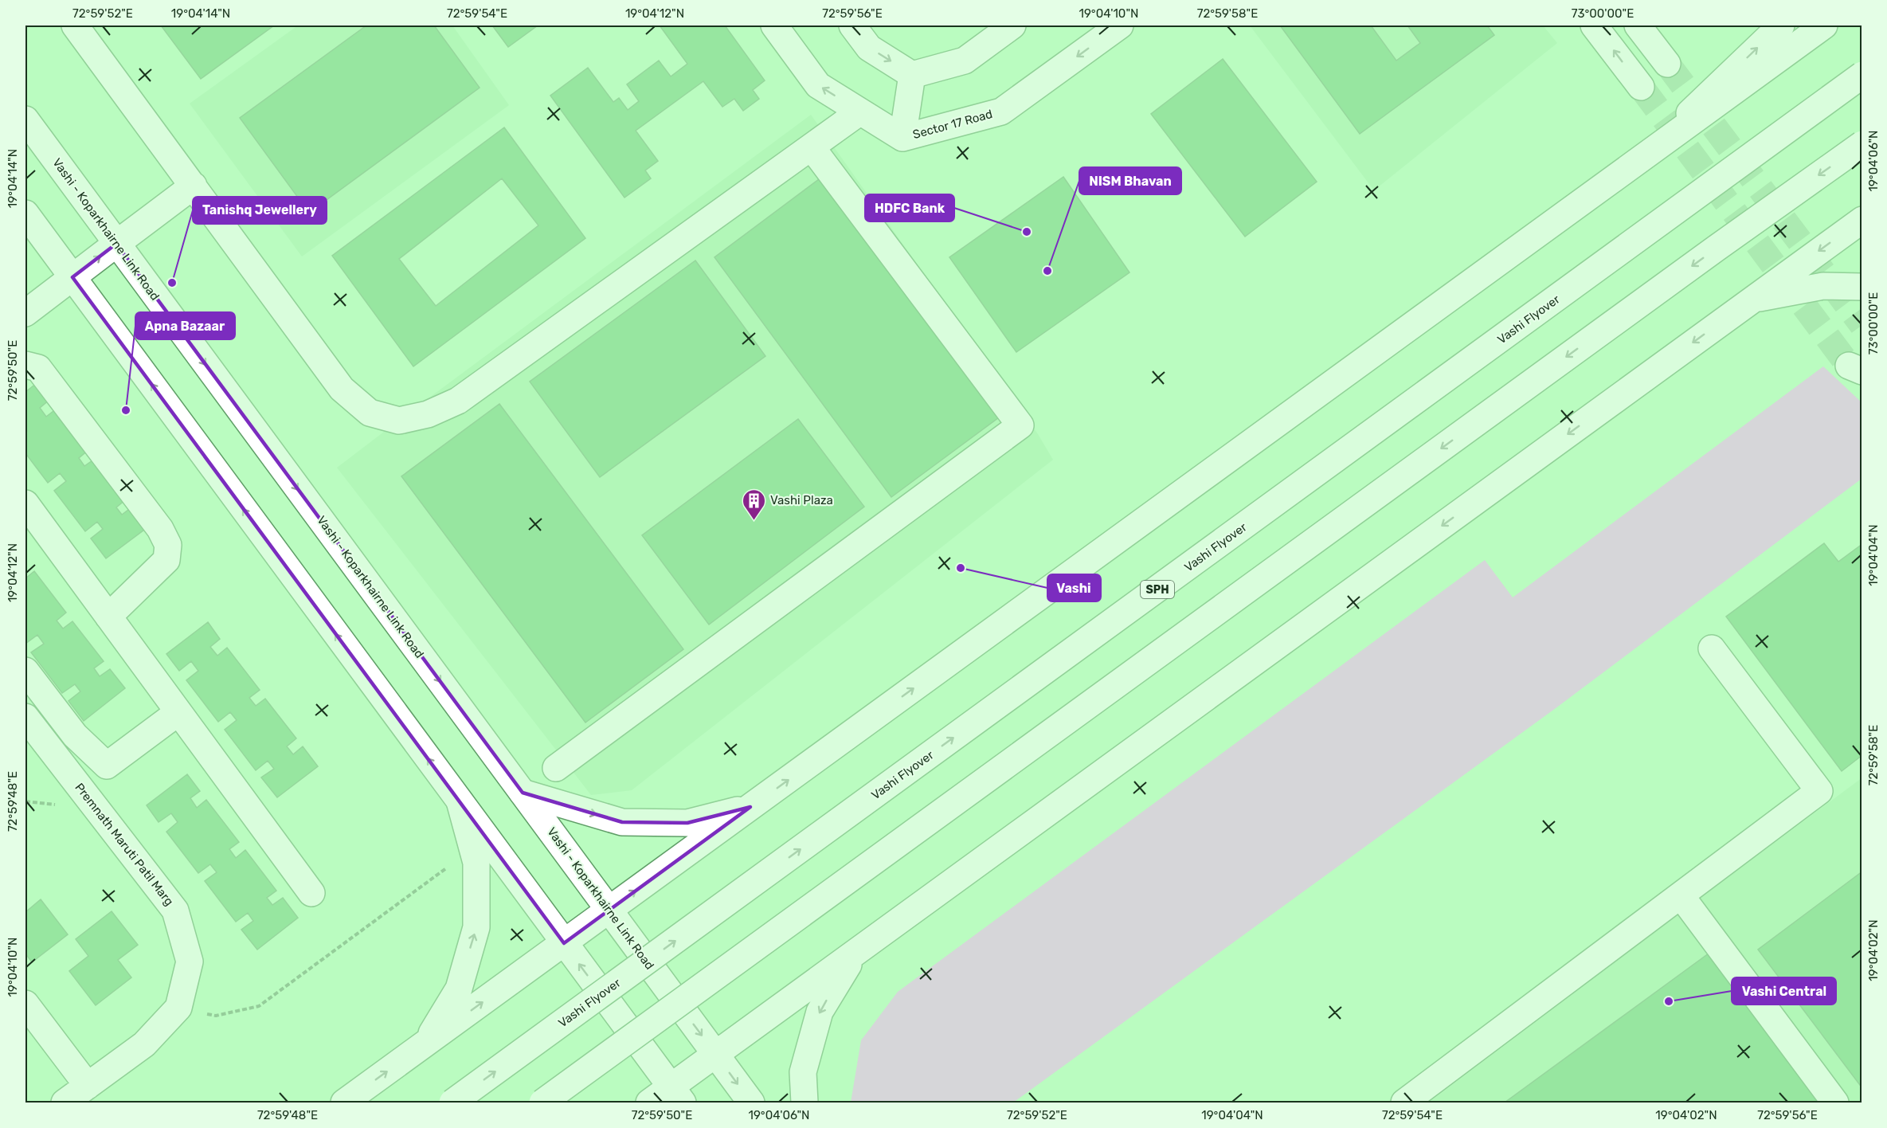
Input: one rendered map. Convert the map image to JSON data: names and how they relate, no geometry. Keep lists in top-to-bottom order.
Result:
{
  "streets": {
    "main road": [
      "Sector 17 Road",
      "Vashi - Koparkhairne Link Road",
      "Vashi Flyover",
      "SPH",
      "Premnath Maruti Patil Marg"
    ]
  },
  "places": {
    "other": [
      "HDFC Bank",
      "NISM Bhavan",
      "Tanishq Jewellery",
      "Apna Bazaar",
      "Vashi",
      "Vashi Central"
    ],
    "building": ["Vashi Plaza"]
  },
  "coordinates": [
    "72°59'52\"E",
    "19°04'14\"N",
    "72°59'54\"E",
    "19°04'12\"N",
    "72°59'56\"E",
    "19°04'10\"N",
    "72°59'58\"E",
    "73°00'00\"E",
    "19°04'06\"N",
    "72°59'50\"E",
    "19°04'04\"N",
    "72°59'48\"E",
    "19°04'02\"N"
  ]
}
